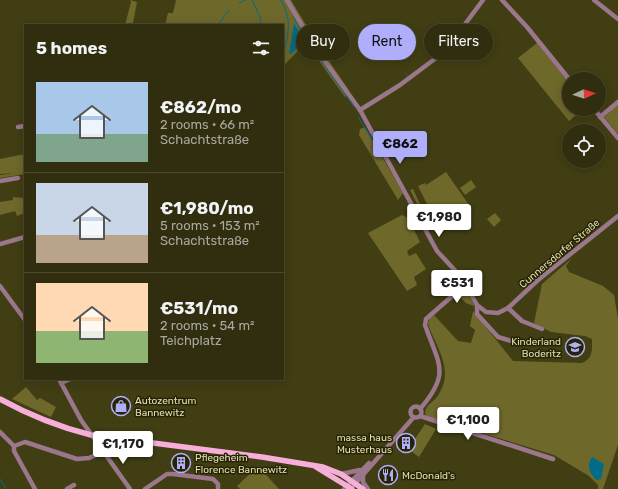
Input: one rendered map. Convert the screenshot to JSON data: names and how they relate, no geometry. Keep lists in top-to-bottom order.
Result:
{
  "streets": {
    "street": ["Cunnersdorfer Straße"]
  },
  "places": {
    "school or university": ["Kinderland Boderitz"],
    "shop": ["Autozentrum Bannewitz"],
    "building": ["massa haus Musterhaus", "Pflegeheim Florence Bannewitz"],
    "restaurant": ["McDonald's"]
  },
  "north": "right",
  "page": {
    "chip": ["Buy", "Rent", "Filters"],
    "heading": "5 homes",
    "list": [
      {
        "name": "€862/mo",
        "note": "2 rooms · 66 m² · Schachtstraße"
      },
      {
        "name": "€1,980/mo",
        "note": "5 rooms · 153 m² · Schachtstraße"
      },
      {
        "name": "€531/mo",
        "note": "2 rooms · 54 m² · Teichplatz"
      }
    ],
    "price": [
      "€862",
      "€1,980",
      "€531",
      "€1,100",
      "€1,170"
    ]
  }
}
